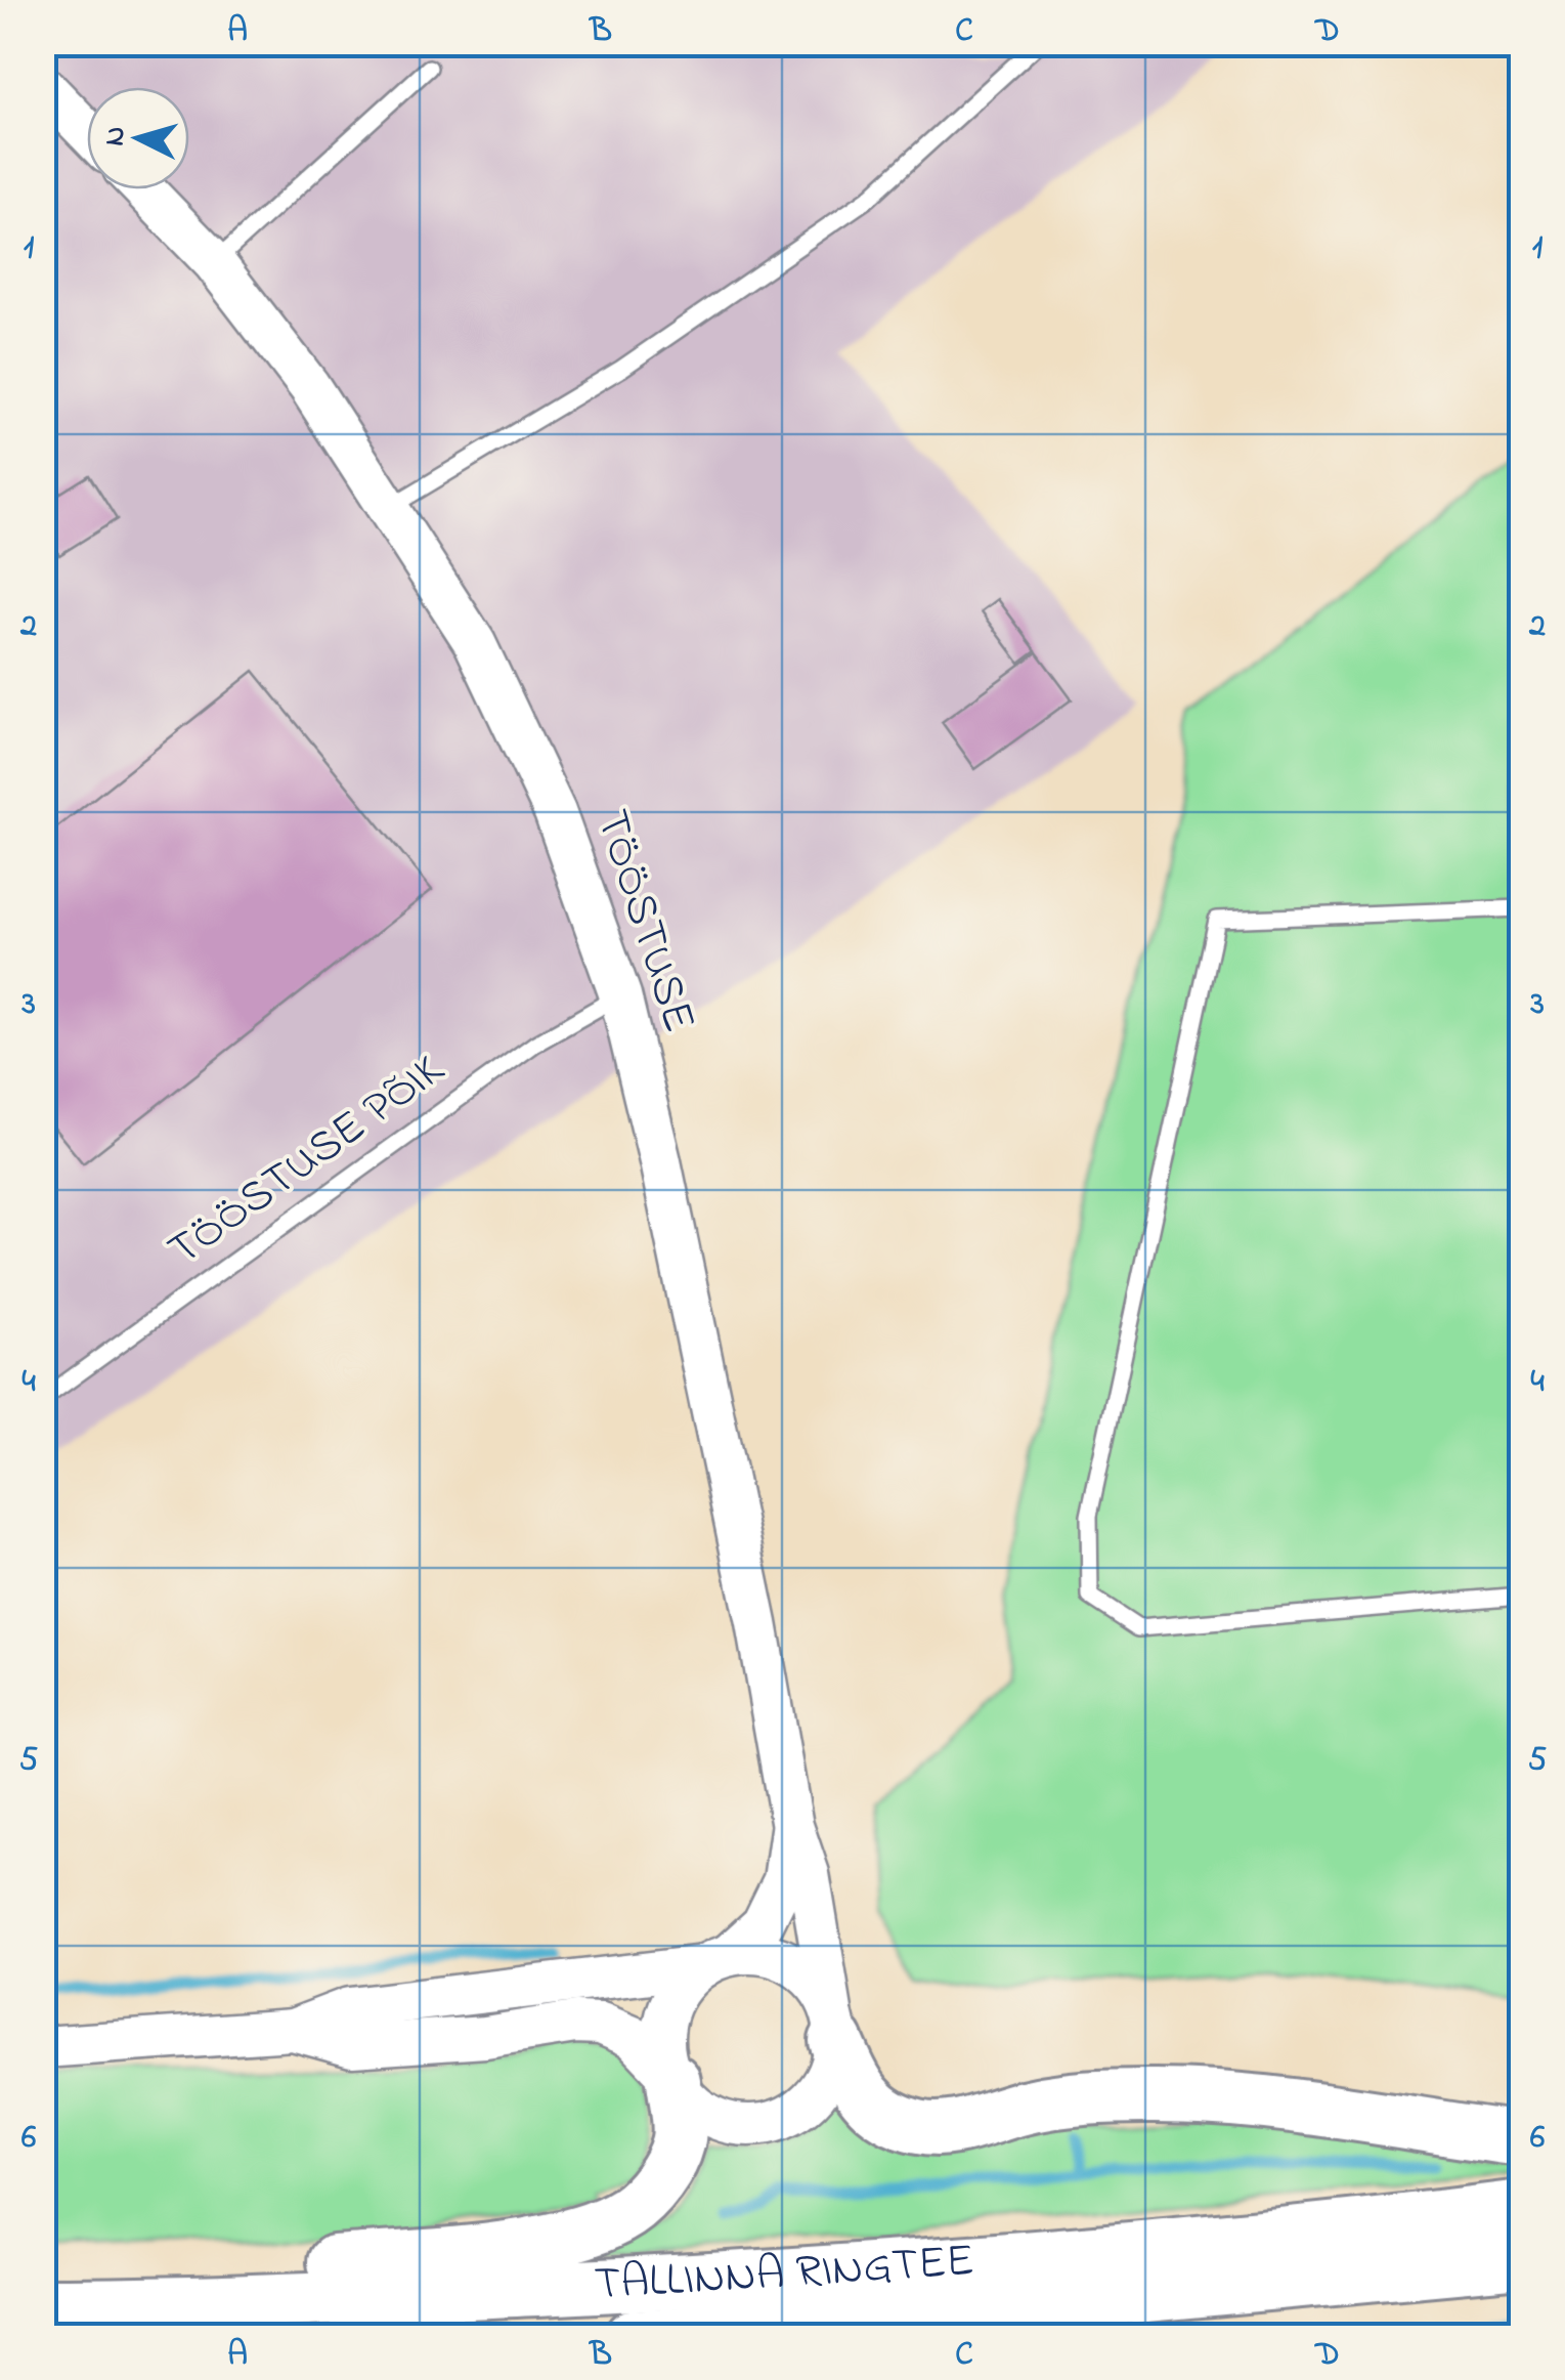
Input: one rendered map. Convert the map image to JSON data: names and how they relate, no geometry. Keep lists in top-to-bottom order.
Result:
{
  "streets": {
    "highway": ["TALLINNA RINGTEE"],
    "street": ["TÖÖSTUSE"],
    "lane": ["TÖÖSTUSE PÕIK"]
  },
  "crossings": [
    ["TÖÖSTUSE", "TÖÖSTUSE PÕIK"]
  ],
  "north": "left",
  "grid": {
    "columns": [
      "A",
      "B",
      "C",
      "D"
    ],
    "rows": [
      "1",
      "2",
      "3",
      "4",
      "5",
      "6"
    ]
  }
}
